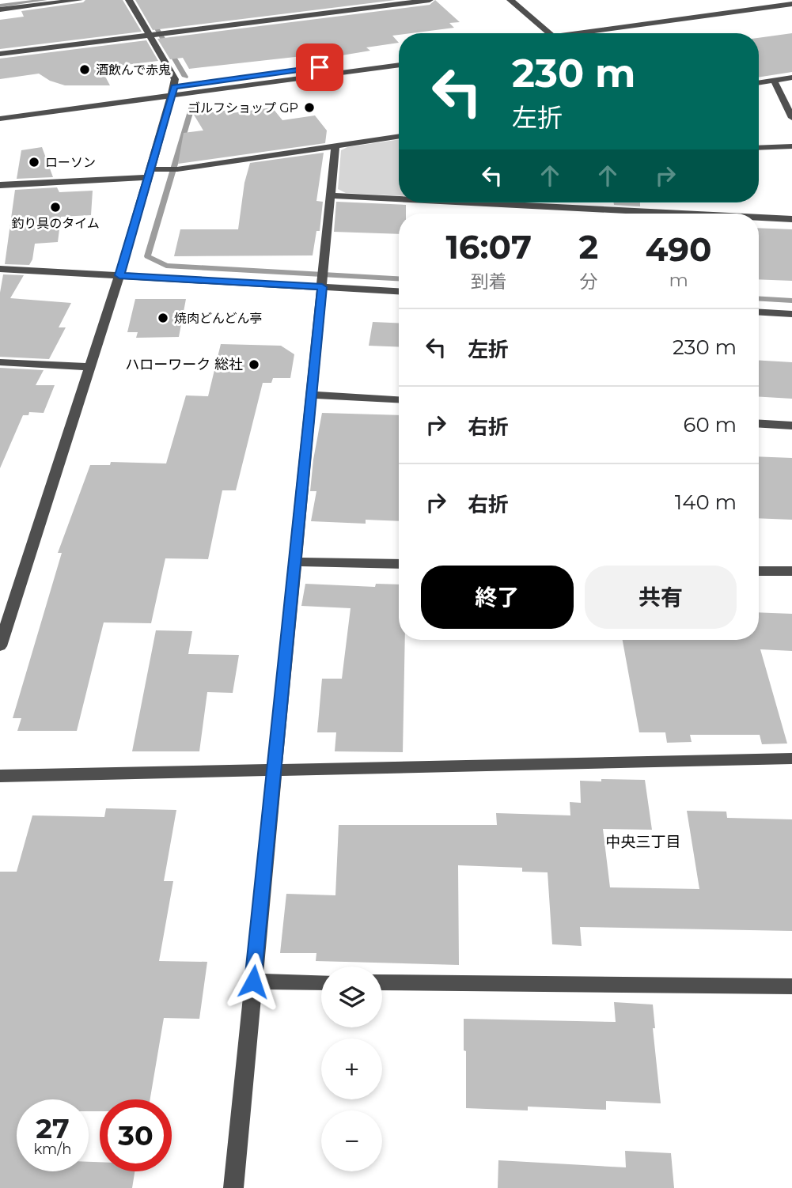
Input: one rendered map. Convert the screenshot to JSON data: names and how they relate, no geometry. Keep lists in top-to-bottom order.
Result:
{
  "districts": ["中央三丁目"],
  "places": [
    "酒飲んで赤鬼",
    "ゴルフショップ GP",
    "ローソン",
    "釣り具のタイム",
    "焼肉どんどん亭",
    "ハローワーク 総社"
  ],
  "page": {
    "turn": ["230 m", "左折"],
    "eta": [
      "16:07",
      "到着",
      "2",
      "分",
      "490",
      "m"
    ],
    "list": [
      {
        "name": "左折",
        "value": "230 m"
      },
      {
        "name": "右折",
        "value": "60 m"
      },
      {
        "name": "右折",
        "value": "140 m"
      }
    ],
    "buttons": ["終了", "共有"],
    "map_buttons": ["+", "−"],
    "speed": "27 km/h",
    "limit": "30"
  }
}
